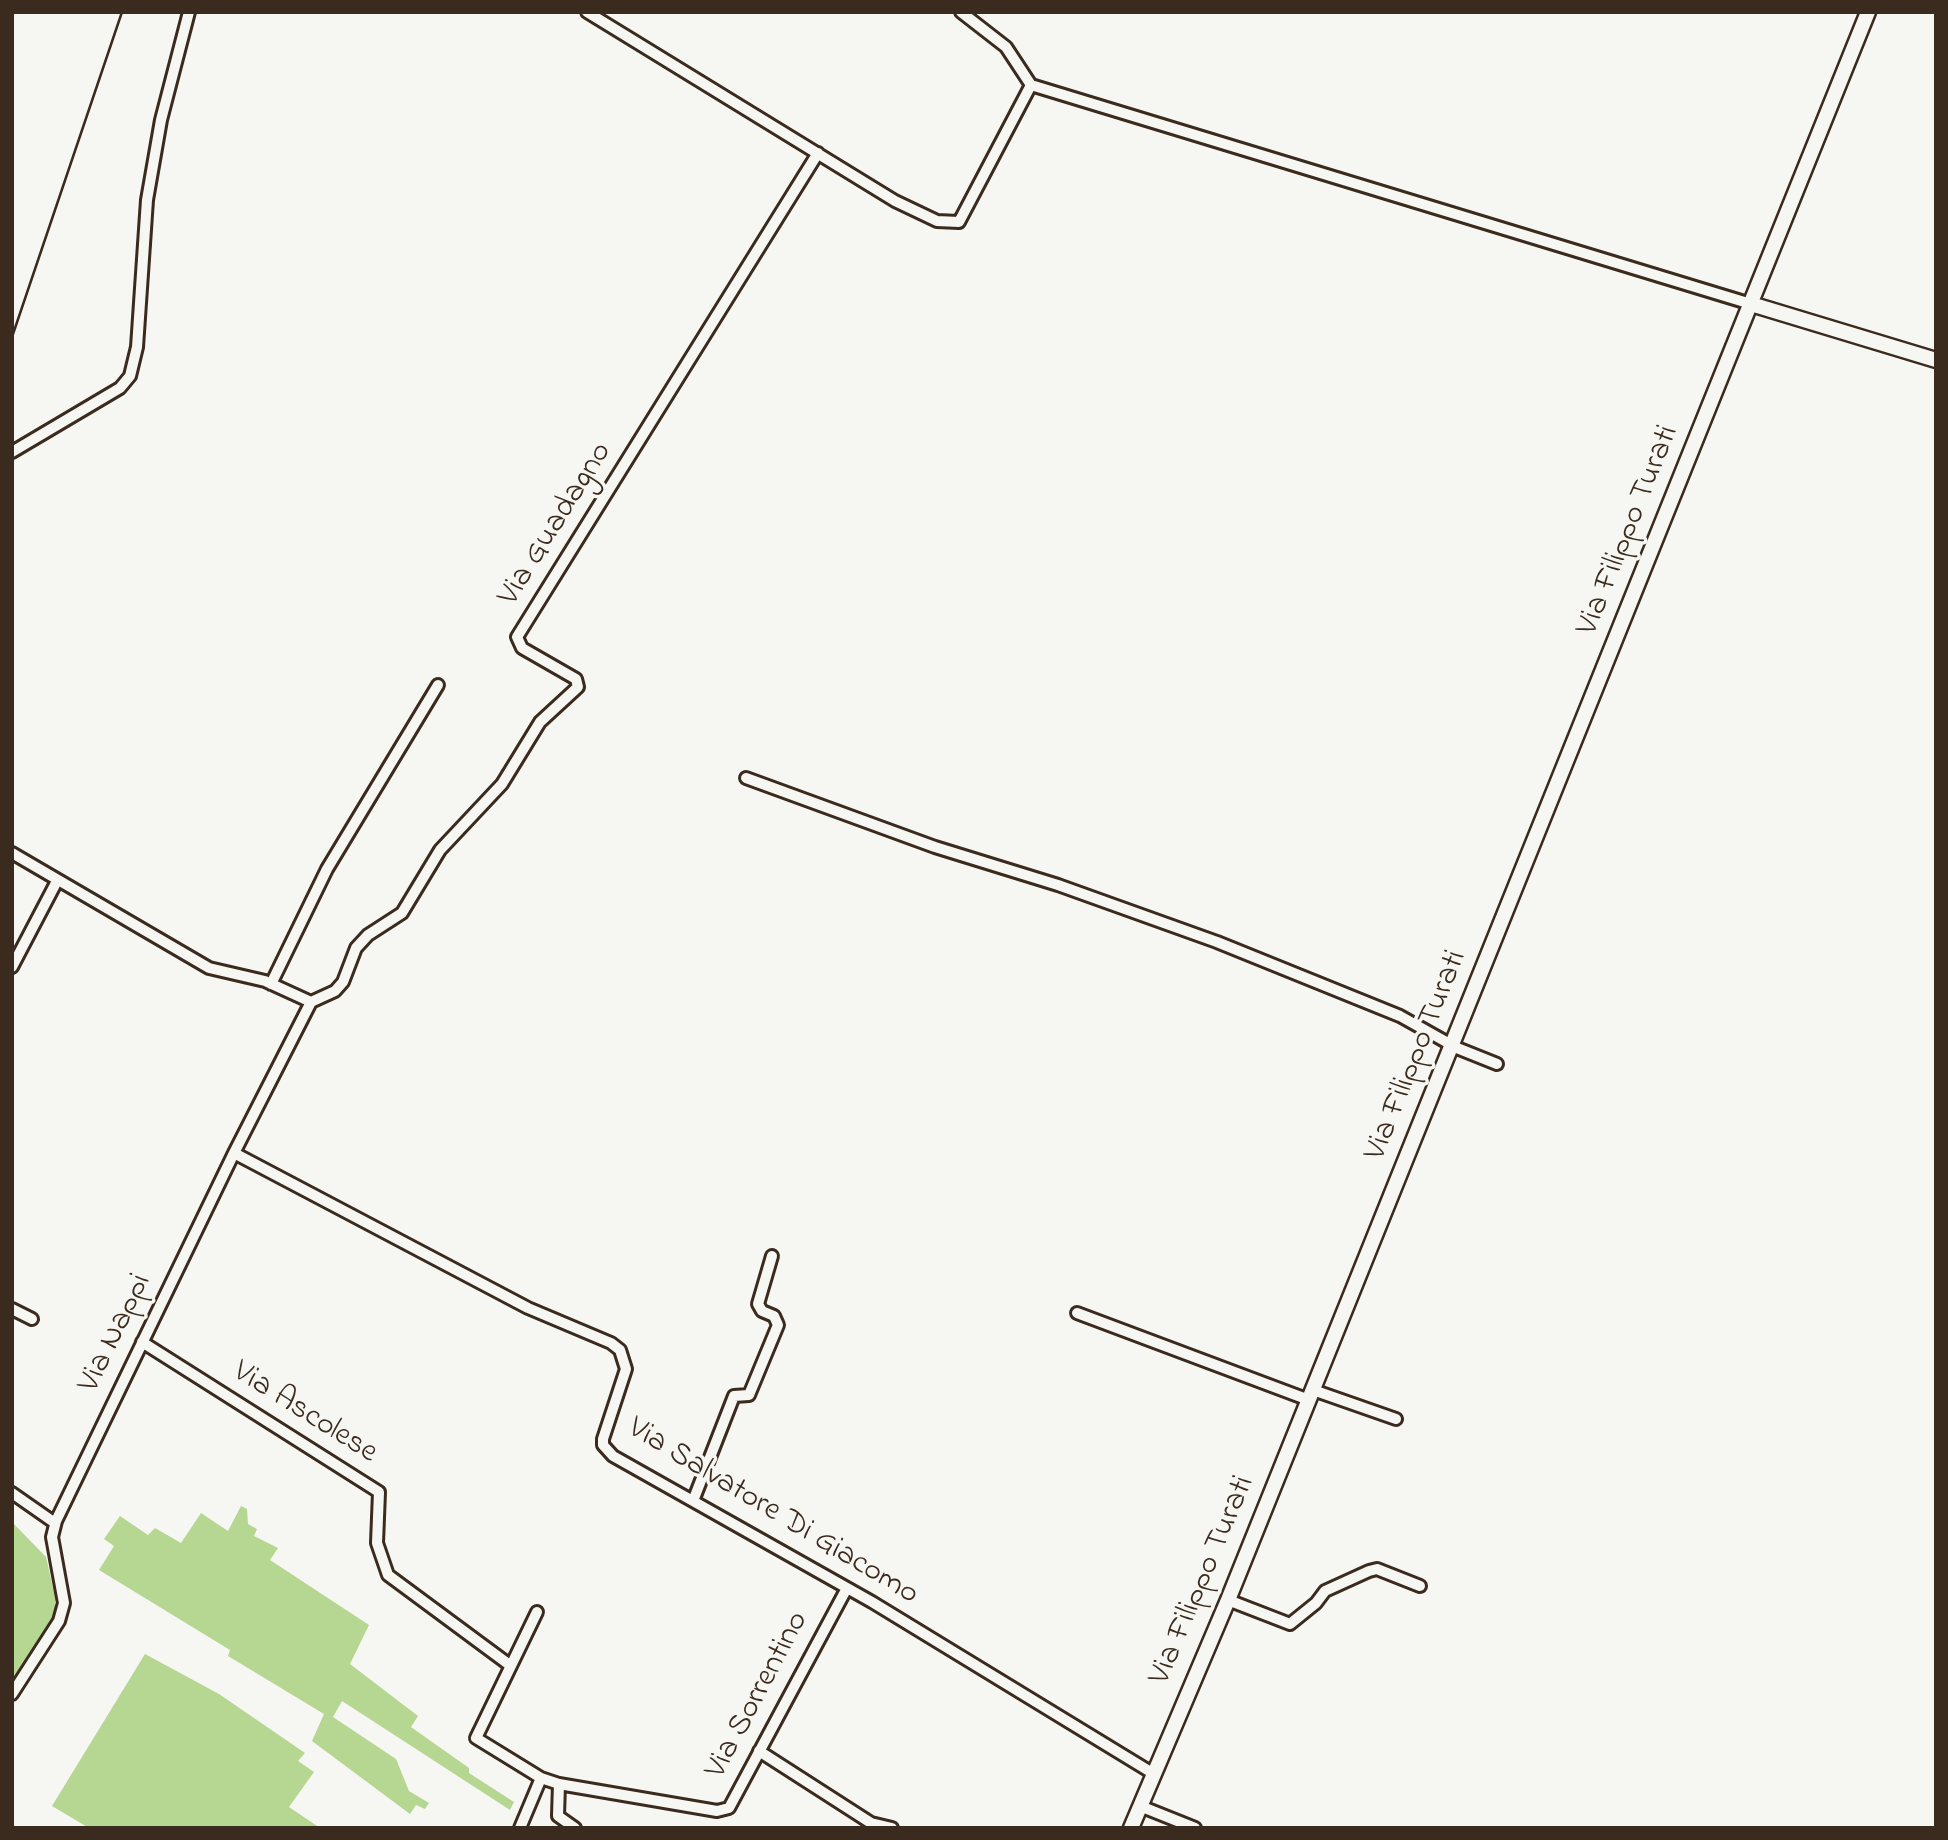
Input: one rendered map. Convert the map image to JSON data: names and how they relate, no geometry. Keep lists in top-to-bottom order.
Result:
{
  "streets": {
    "street": [
      "Via Guadagno",
      "Via Filippo Turati",
      "Via Nappi",
      "Via Ascolese",
      "Via Salvatore Di Giacomo",
      "Via Sorrentino"
    ]
  },
  "crossings": [
    ["Via Guadagno", "Via Nappi"],
    ["Via Filippo Turati", "Via Salvatore Di Giacomo"],
    ["Via Nappi", "Via Ascolese"],
    ["Via Nappi", "Via Salvatore Di Giacomo"],
    ["Via Ascolese", "Via Sorrentino"],
    ["Via Salvatore Di Giacomo", "Via Sorrentino"]
  ]
}
